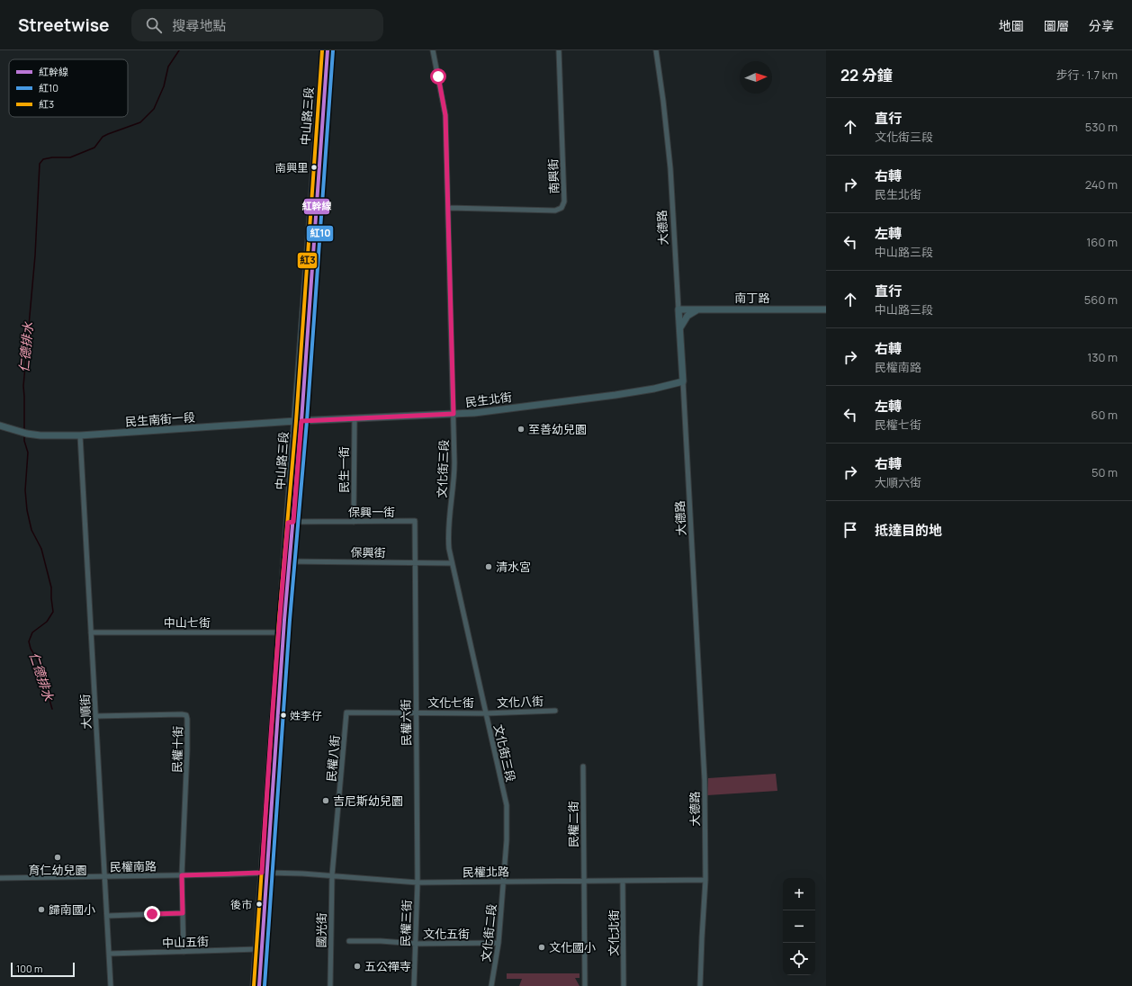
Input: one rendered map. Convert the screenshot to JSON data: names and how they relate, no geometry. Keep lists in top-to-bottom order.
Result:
{
  "streets": {
    "main road": [
      "中山路三段",
      "大德路",
      "南丁路",
      "民生北街",
      "民生南街一段"
    ],
    "street": [
      "南興街",
      "文化街三段",
      "民生一街",
      "保興一街",
      "保興街",
      "中山七街",
      "文化八街",
      "文化七街",
      "大順街",
      "民權六街",
      "民權十街",
      "民權八街",
      "民權二街",
      "民權南路",
      "民權北路",
      "民權三街",
      "國光街",
      "文化街二段",
      "文化北街",
      "文化五街",
      "中山五街"
    ]
  },
  "crossings": [
    ["中山路三段", "民生北街"],
    ["中山路三段", "民生南街一段"],
    ["中山路三段", "保興一街"],
    ["中山路三段", "保興街"],
    ["中山路三段", "中山七街"],
    ["中山路三段", "民權南路"],
    ["中山路三段", "民權北路"],
    ["中山路三段", "中山五街"],
    ["南興街", "文化街三段"],
    ["大德路", "南丁路"],
    ["大德路", "民生北街"],
    ["大德路", "民權北路"],
    ["民生北街", "民生南街一段"],
    ["民生北街", "文化街三段"],
    ["民生北街", "民生一街"],
    ["民生南街一段", "大順街"],
    ["文化街三段", "保興街"],
    ["文化街三段", "文化八街"],
    ["文化街三段", "文化七街"],
    ["文化街三段", "民權北路"],
    ["文化街三段", "文化街二段"],
    ["民生一街", "保興一街"],
    ["保興一街", "保興街"],
    ["保興一街", "民權六街"],
    ["保興街", "民權六街"],
    ["中山七街", "大順街"],
    ["文化八街", "文化七街"],
    ["文化七街", "民權六街"],
    ["文化七街", "民權八街"],
    ["大順街", "民權十街"],
    ["大順街", "民權南路"],
    ["大順街", "中山五街"],
    ["民權六街", "民權八街"],
    ["民權六街", "民權北路"],
    ["民權六街", "民權三街"],
    ["民權十街", "民權南路"],
    ["民權八街", "民權北路"],
    ["民權八街", "國光街"],
    ["民權二街", "民權北路"],
    ["民權南路", "民權北路"],
    ["民權北路", "民權三街"],
    ["民權北路", "國光街"],
    ["民權北路", "文化街二段"],
    ["民權北路", "文化北街"],
    ["民權三街", "文化五街"],
    ["文化街二段", "文化五街"]
  ],
  "water": ["仁德排水"],
  "places": [
    "南興里",
    "至善幼兒園",
    "清水宮",
    "姓李仔",
    "吉尼斯幼兒園",
    "育仁幼兒園",
    "後市",
    "歸南國小",
    "文化國小",
    "五公禪寺"
  ],
  "lines": ["transit line 紅幹線", "transit line 紅10", "transit line 紅3"],
  "legend": ["紅幹線", "紅10", "紅3"],
  "scale_bar": "100 m",
  "north": "right",
  "page": {
    "header": "Streetwise",
    "search": "搜尋地點",
    "nav": ["地圖", "圖層", "分享"],
    "heading": ["22 分鐘", "步行 · 1.7 km"],
    "list": [
      ["直行", "文化街三段", "530 m"],
      ["右轉", "民生北街", "240 m"],
      ["左轉", "中山路三段", "160 m"],
      ["直行", "中山路三段", "560 m"],
      ["右轉", "民權南路", "130 m"],
      ["左轉", "民權七街", "60 m"],
      ["右轉", "大順六街", "50 m"],
      "抵達目的地"
    ],
    "map_buttons": ["+", "−"],
    "scale": "100 m"
  }
}
